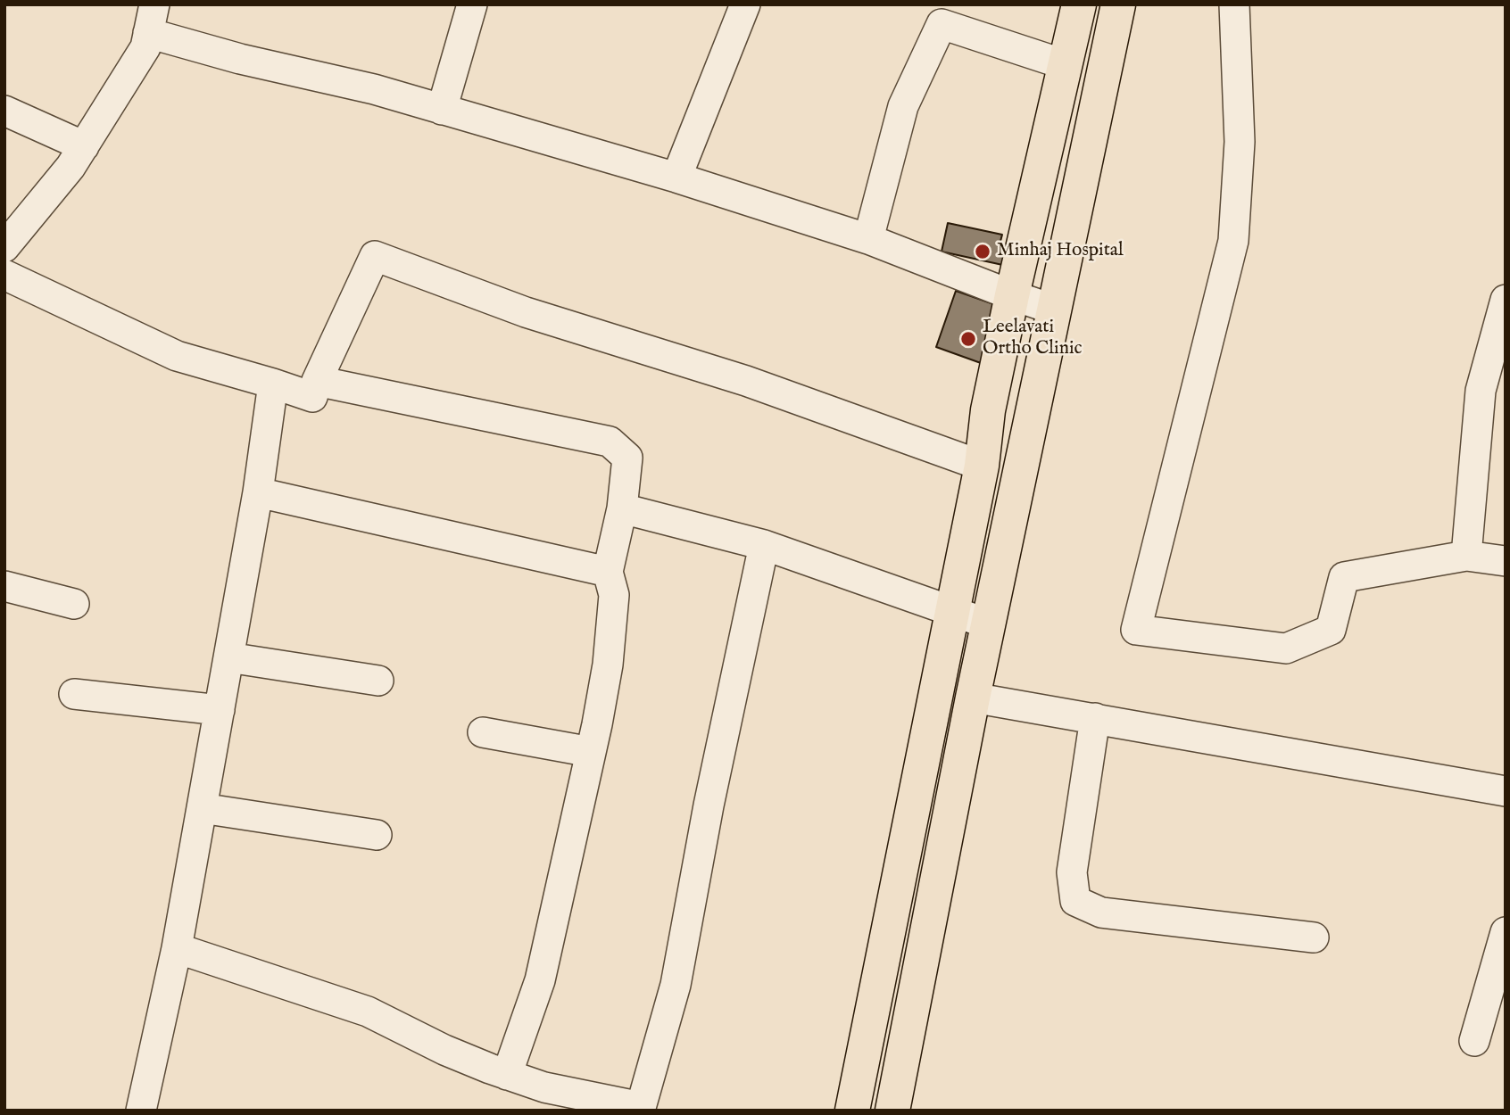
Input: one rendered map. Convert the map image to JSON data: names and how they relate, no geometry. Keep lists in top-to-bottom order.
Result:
{
  "places": ["Minhaj Hospital", "Leelavati Ortho Clinic"]
}
